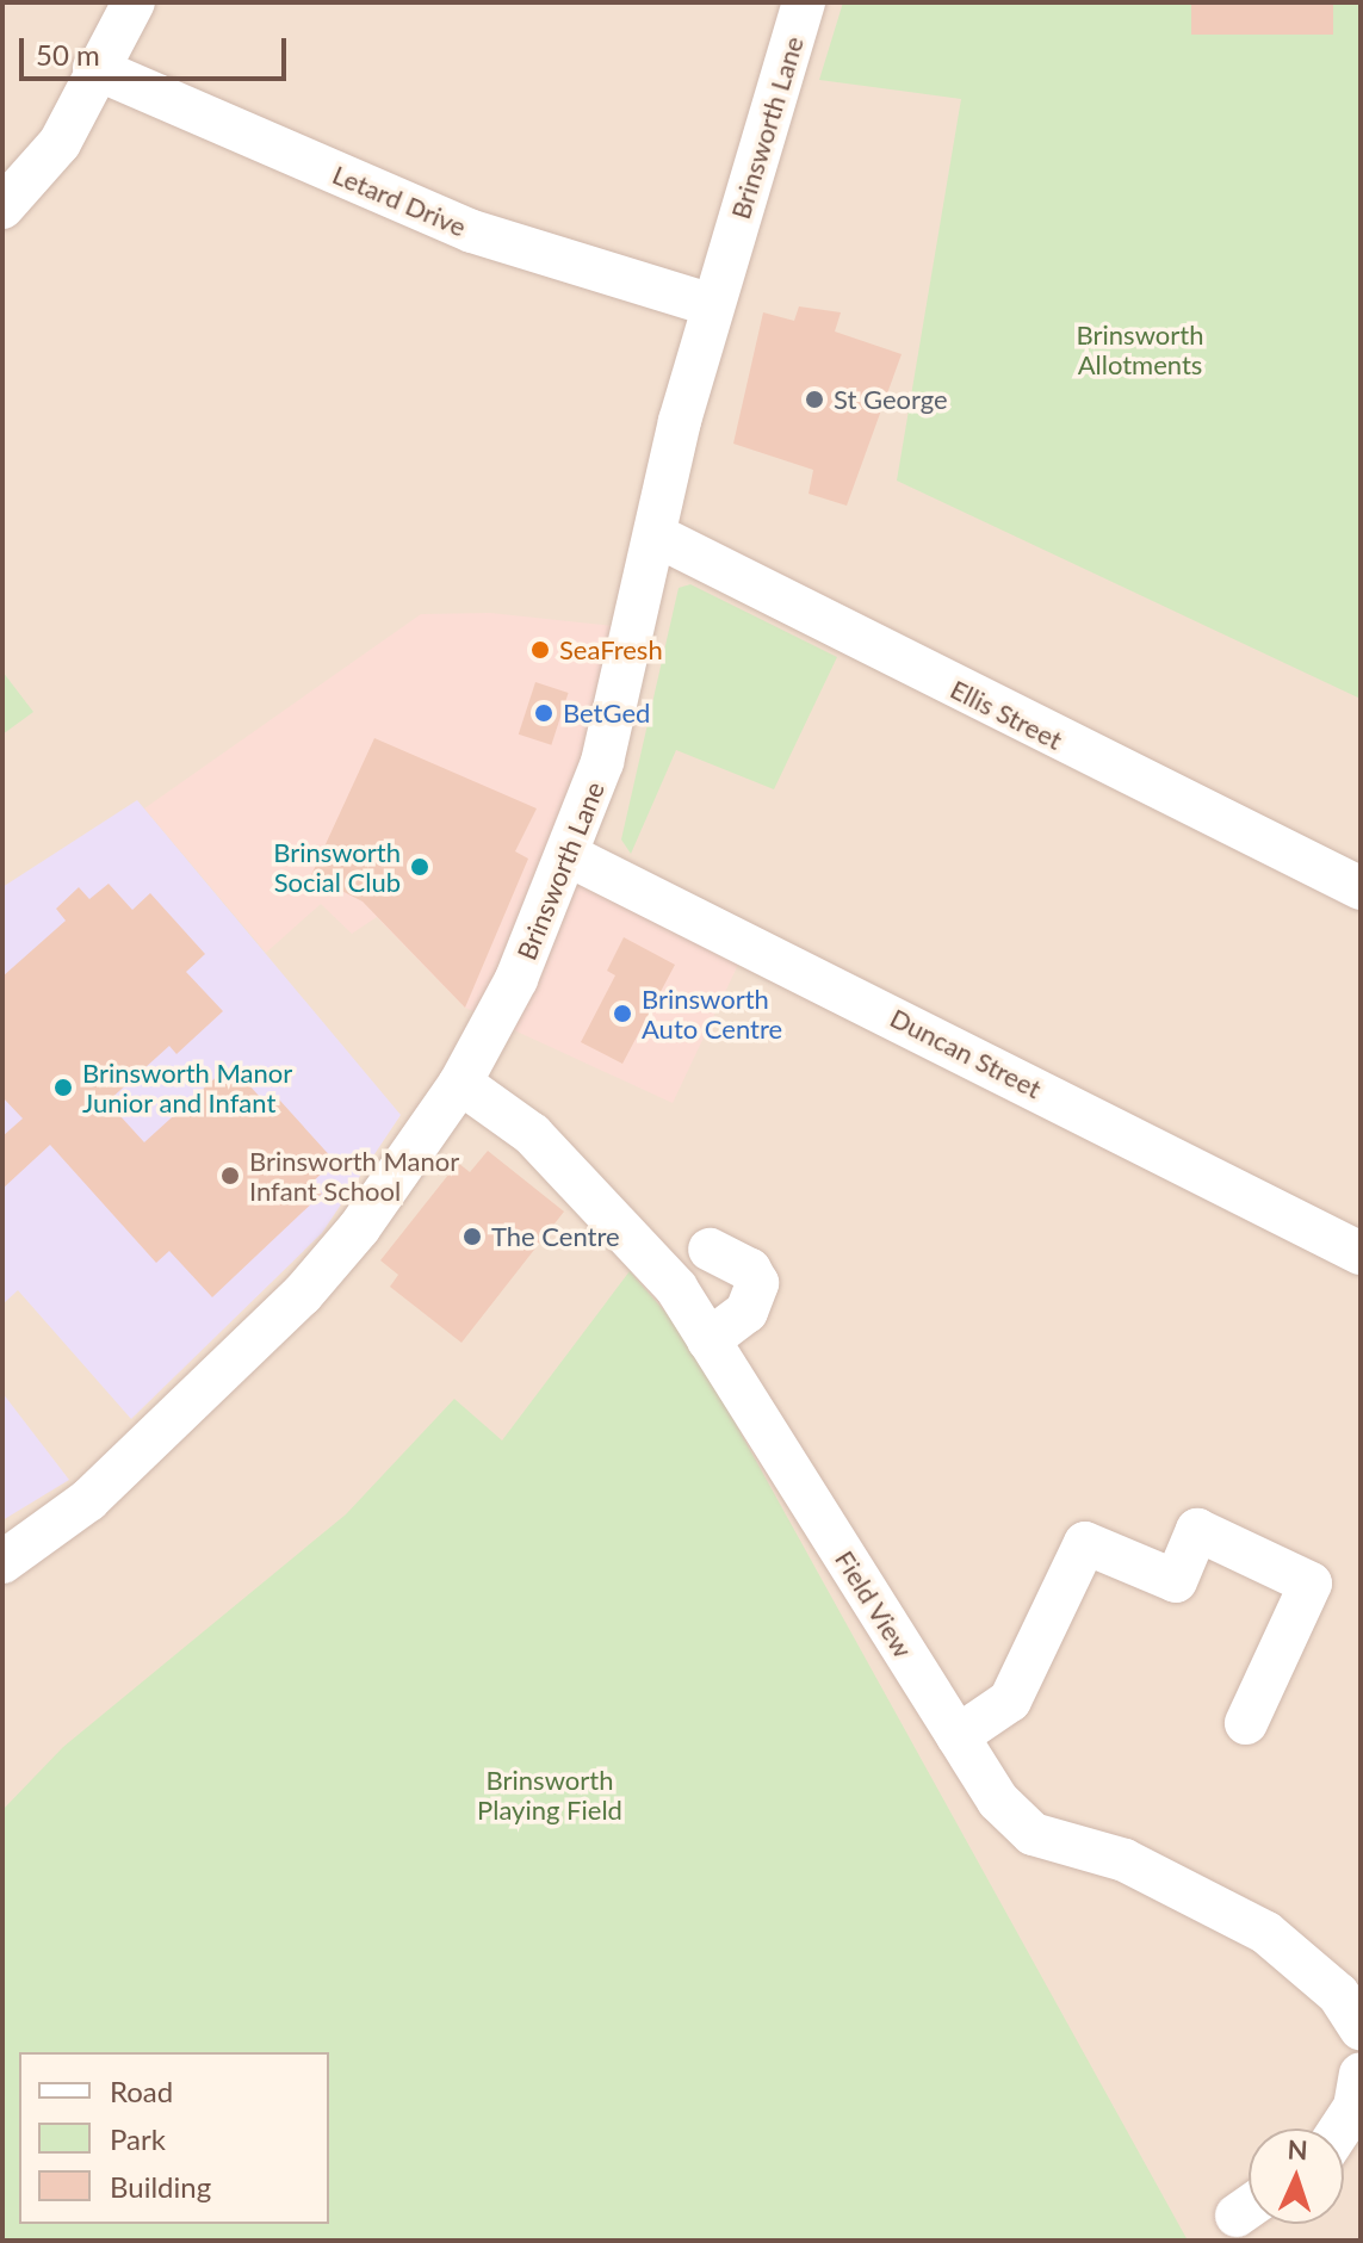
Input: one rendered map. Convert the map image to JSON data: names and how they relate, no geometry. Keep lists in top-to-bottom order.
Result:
{
  "streets": {
    "street": [
      "Brinsworth Lane",
      "Letard Drive",
      "Ellis Street",
      "Duncan Street",
      "Field View"
    ]
  },
  "crossings": [
    ["Brinsworth Lane", "Letard Drive"],
    ["Brinsworth Lane", "Ellis Street"],
    ["Brinsworth Lane", "Duncan Street"],
    ["Brinsworth Lane", "Field View"]
  ],
  "parks": ["Brinsworth Allotments", "Brinsworth Playing Field"],
  "places": [
    "St George",
    "SeaFresh",
    "BetGed",
    "Brinsworth Social Club",
    "Brinsworth Auto Centre",
    "Brinsworth Manor Junior and Infant",
    "Brinsworth Manor Infant School",
    "The Centre"
  ],
  "legend": ["Road", "Park", "Building"],
  "scale_bar": "50 m",
  "north": "top"
}
